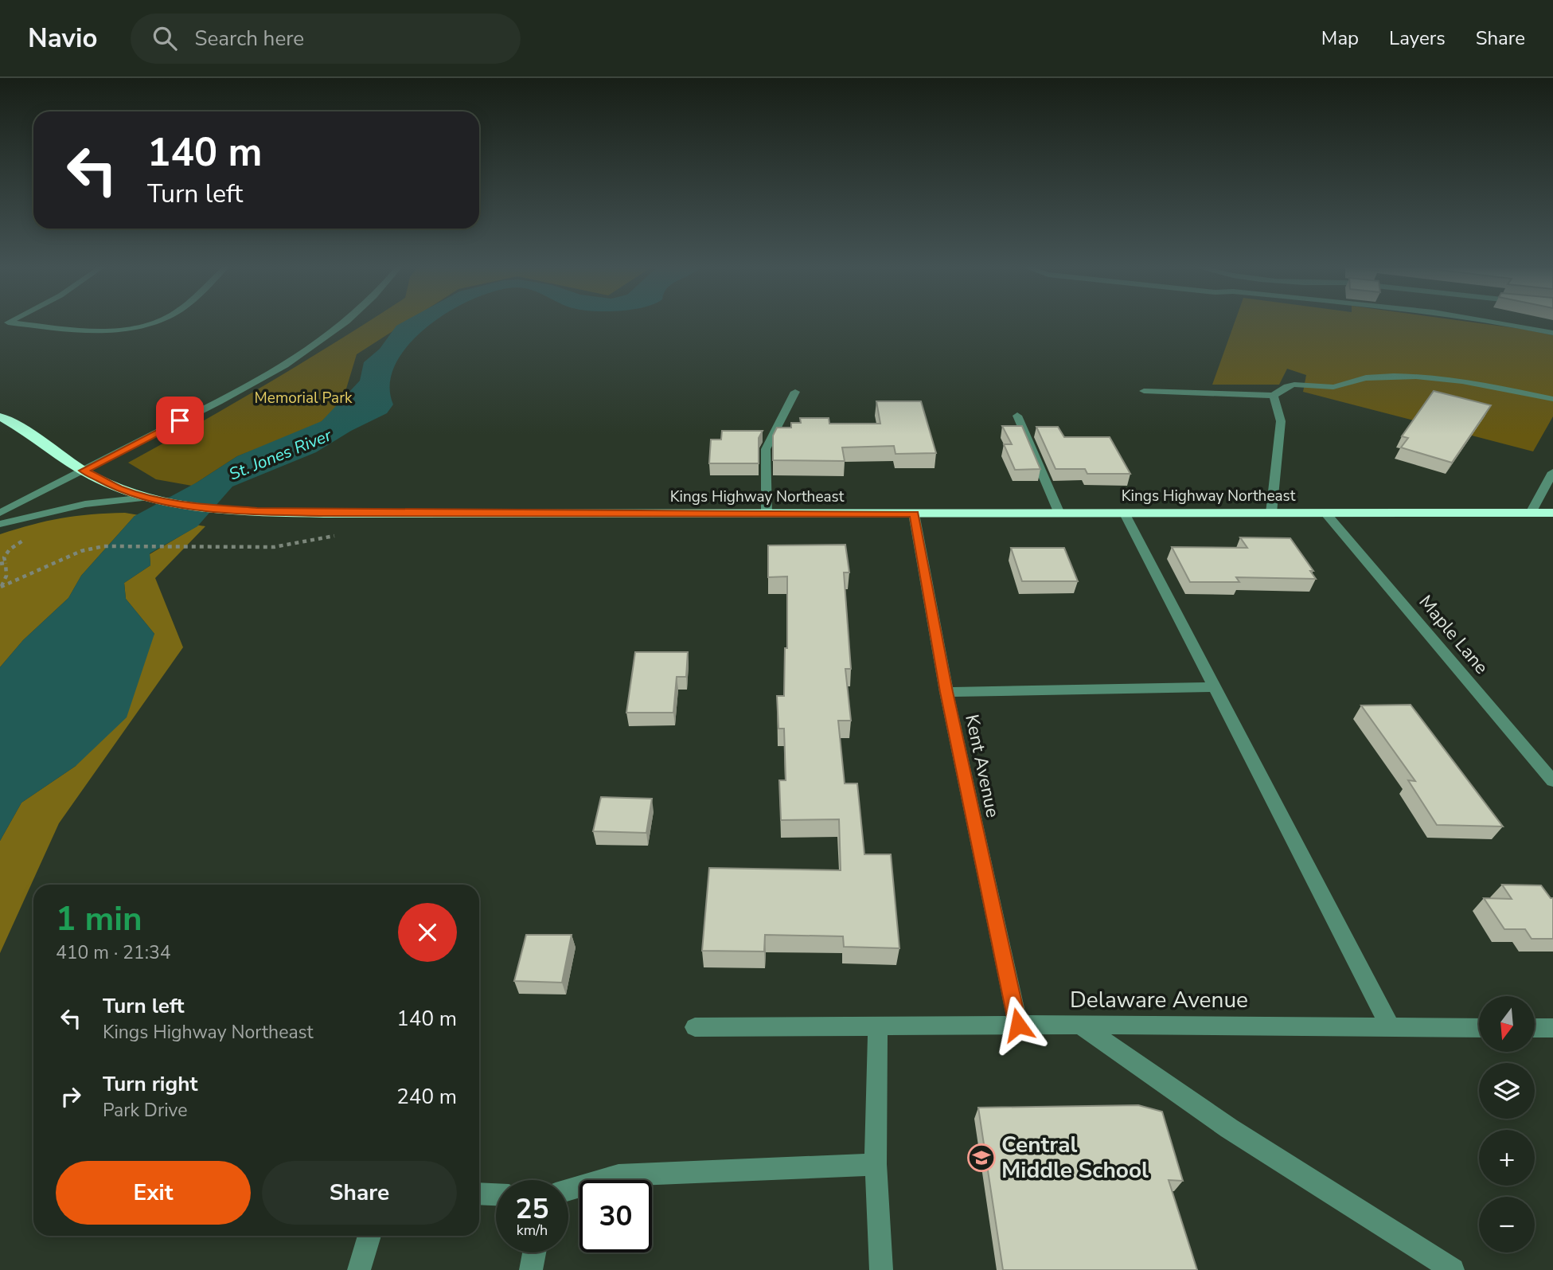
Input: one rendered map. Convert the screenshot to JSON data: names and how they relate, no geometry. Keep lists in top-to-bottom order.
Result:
{
  "streets": {
    "highway": ["Kings Highway Northeast"],
    "street": ["Maple Lane", "Kent Avenue", "Delaware Avenue"]
  },
  "crossings": [
    ["Kings Highway Northeast", "Maple Lane"],
    ["Kings Highway Northeast", "Kent Avenue"],
    ["Kent Avenue", "Delaware Avenue"]
  ],
  "water": ["St. Jones River"],
  "parks": ["Memorial Park"],
  "places": {
    "school or university": ["Central Middle School"]
  },
  "north": "bottom",
  "page": {
    "header": "Navio",
    "search": "Search here",
    "nav": ["Map", "Layers", "Share"],
    "turn": ["140 m", "Turn left"],
    "heading": ["1 min", "410 m · 21:34"],
    "list": [
      {
        "name": "Turn left",
        "note": "Kings Highway Northeast",
        "value": "140 m"
      },
      {
        "name": "Turn right",
        "note": "Park Drive",
        "value": "240 m"
      }
    ],
    "map_buttons": ["+", "−"],
    "buttons": ["Exit", "Share"],
    "speed": "25 km/h",
    "limit": "30"
  }
}
